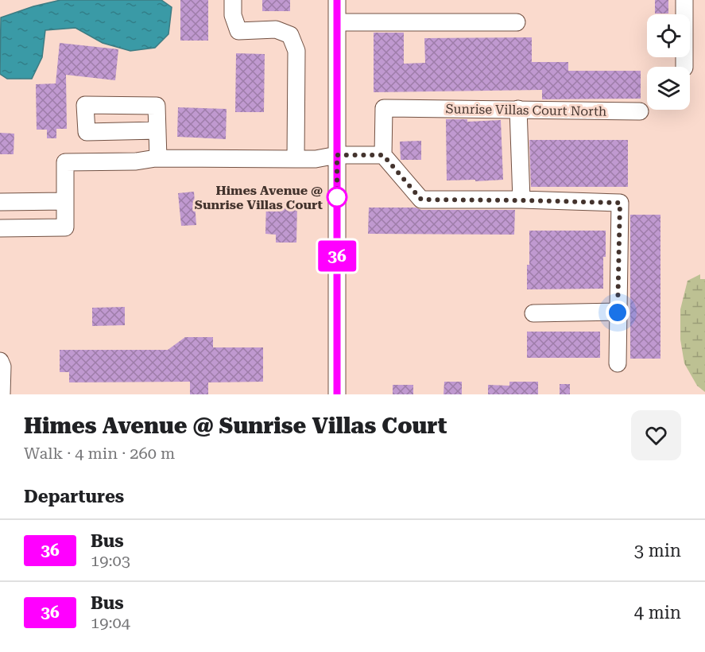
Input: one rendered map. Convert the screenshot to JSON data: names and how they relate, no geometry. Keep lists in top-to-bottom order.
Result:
{
  "streets": {
    "street": ["Sunrise Villas Court North"]
  },
  "places": ["Himes Avenue @ Sunrise Villas Court"],
  "lines": ["bus line 36"],
  "page": {
    "on_map": "36",
    "heading": [
      ["Himes Avenue @ Sunrise Villas Court", "Walk · 4 min · 260 m"],
      "Departures"
    ],
    "list": [
      {
        "mark": "36",
        "name": "Bus",
        "note": "19:03",
        "value": "3 min"
      },
      {
        "mark": "36",
        "name": "Bus",
        "note": "19:04",
        "value": "4 min"
      }
    ]
  }
}
